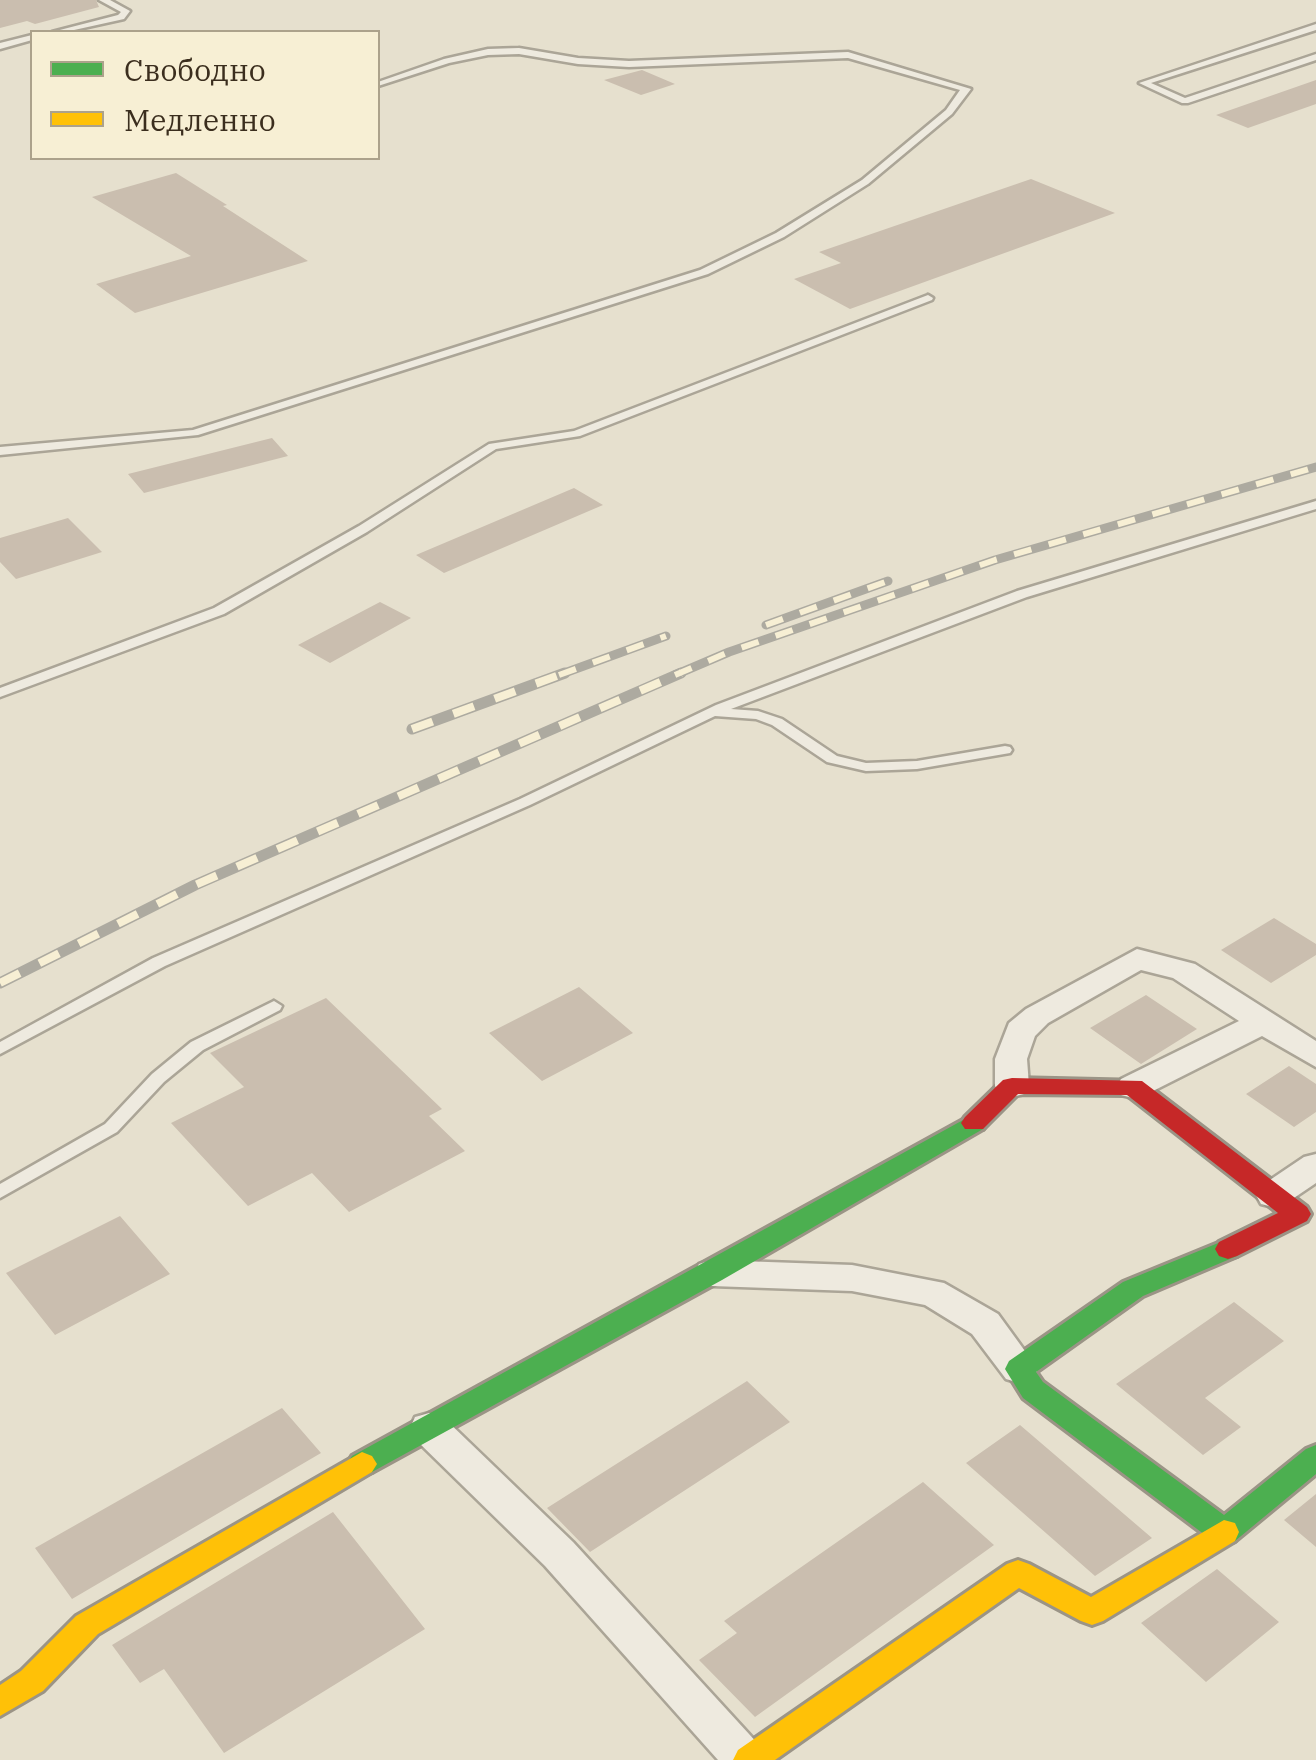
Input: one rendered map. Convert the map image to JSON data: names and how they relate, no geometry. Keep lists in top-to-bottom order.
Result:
{
  "legend": ["Свободно", "Медленно"]
}
